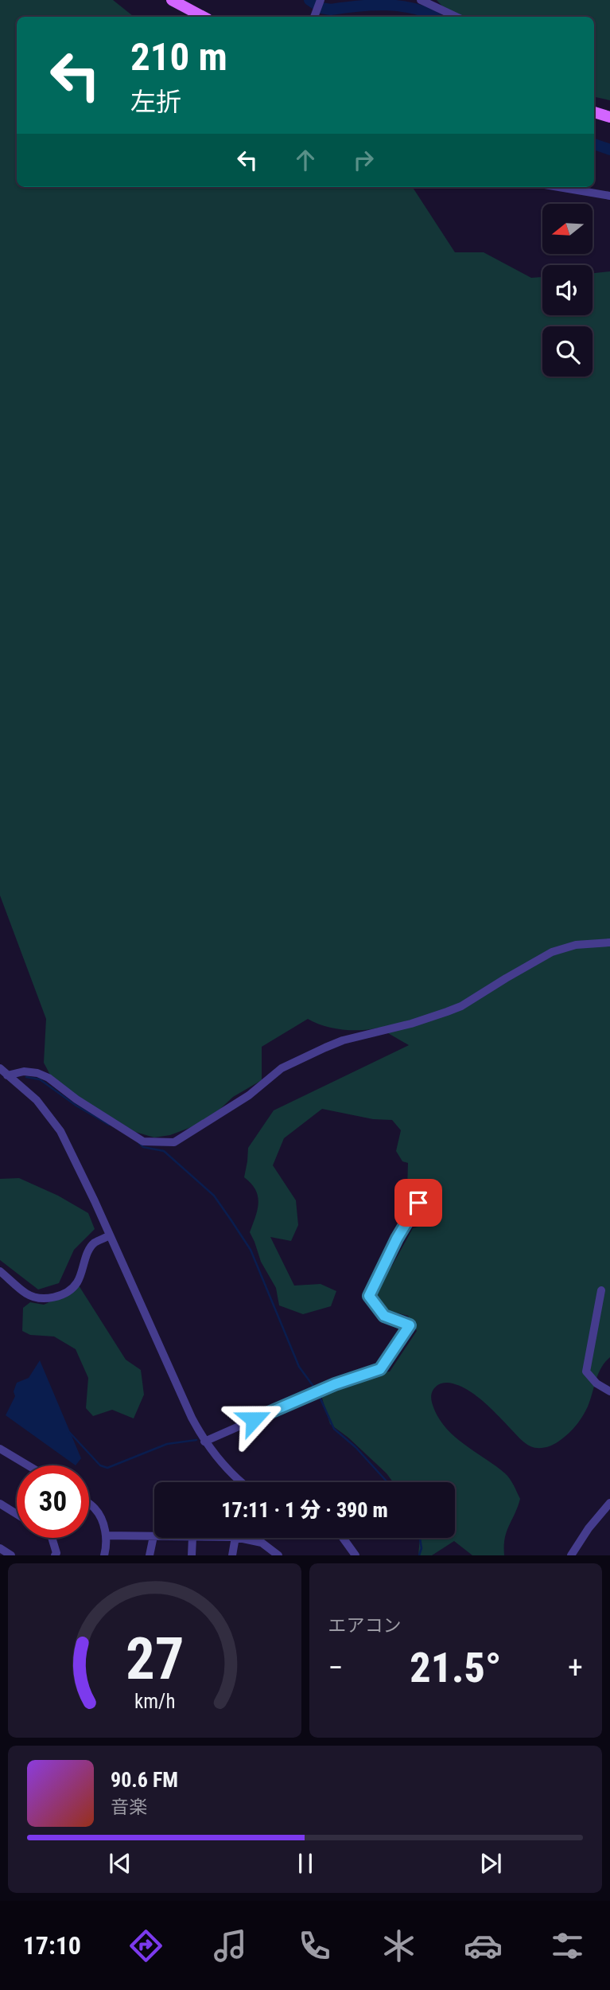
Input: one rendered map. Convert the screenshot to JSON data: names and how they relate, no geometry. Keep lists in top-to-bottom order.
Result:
{
  "north": "left",
  "page": {
    "turn": ["210 m", "左折"],
    "limit": "30",
    "trip": "17:11 · 1 分 · 390 m",
    "tile": "エアコン",
    "heat": ["−", "21.5°", "+"],
    "song": ["90.6 FM", "音楽"],
    "tabs": "17:10",
    "gauge": ["27", "km/h"]
  }
}
